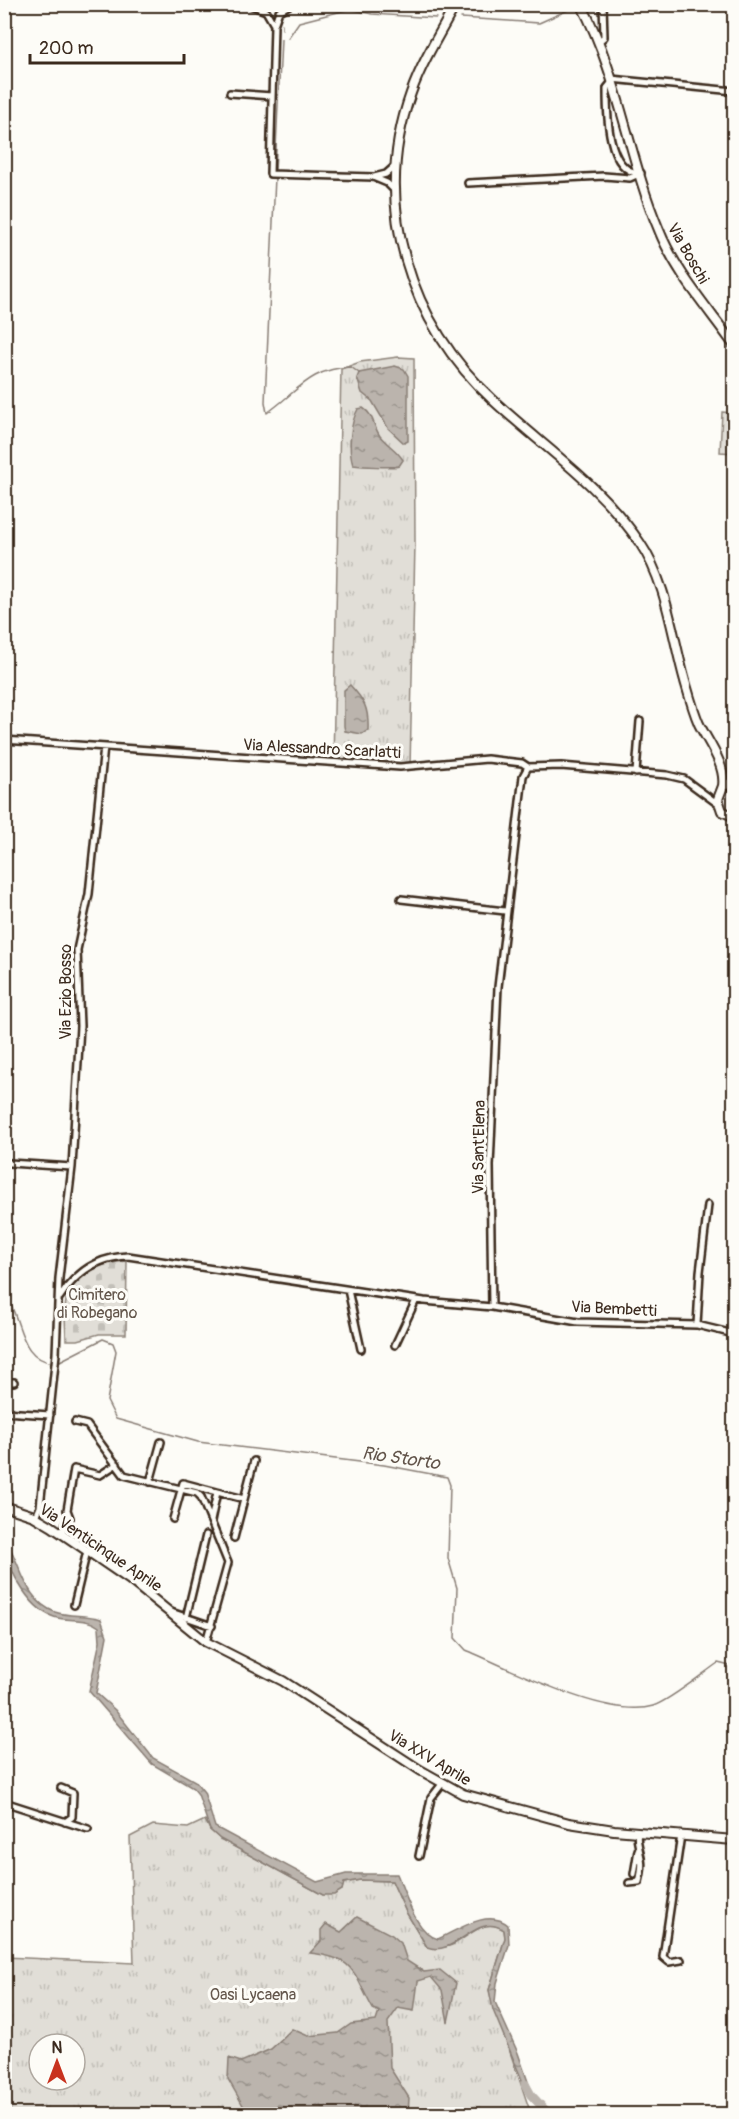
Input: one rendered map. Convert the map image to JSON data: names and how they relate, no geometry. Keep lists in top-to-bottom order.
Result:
{
  "streets": {
    "main road": ["Via Boschi", "Via Venticinque Aprile", "Via XXV Aprile"],
    "street": [
      "Via Alessandro Scarlatti",
      "Via Ezio Bosso",
      "Via Sant'Elena",
      "Via Bembetti"
    ]
  },
  "crossings": [
    ["Via Alessandro Scarlatti", "Via Ezio Bosso"],
    ["Via Alessandro Scarlatti", "Via Sant'Elena"],
    ["Via Sant'Elena", "Via Bembetti"],
    ["Via Venticinque Aprile", "Via XXV Aprile"]
  ],
  "water": ["Rio Storto"],
  "parks": ["Cimitero di Robegano", "Oasi Lycaena"],
  "scale_bar": "200 m",
  "north": "top"
}
